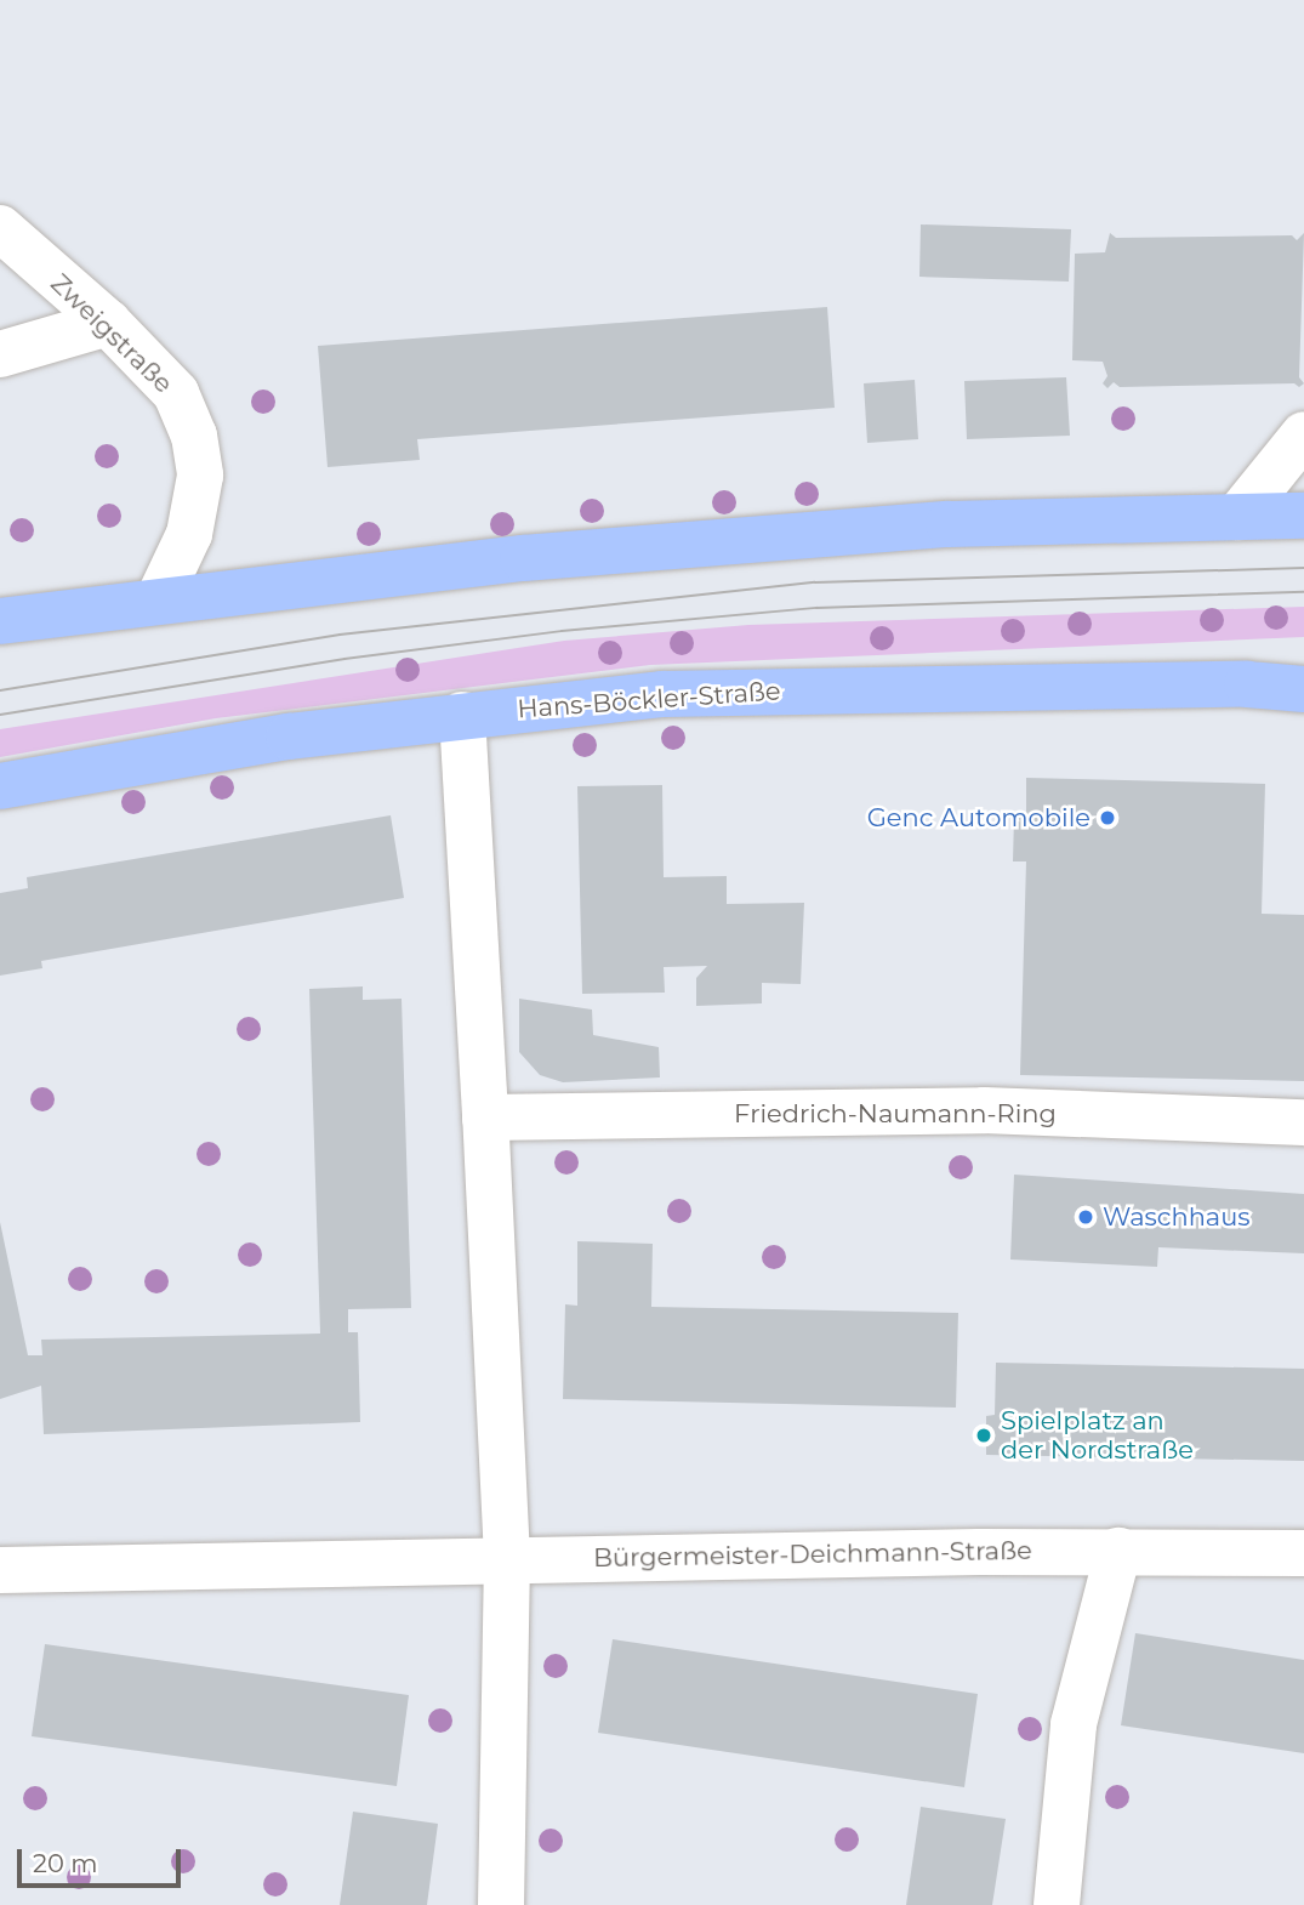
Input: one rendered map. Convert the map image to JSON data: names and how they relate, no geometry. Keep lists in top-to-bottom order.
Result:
{
  "streets": {
    "main road": ["Hans-Böckler-Straße"],
    "street": ["Zweigstraße", "Friedrich-Naumann-Ring", "Bürgermeister-Deichmann-Straße"]
  },
  "places": ["Genc Automobile", "Waschhaus", "Spielplatz an der Nordstraße"],
  "scale_bar": "20 m"
}
